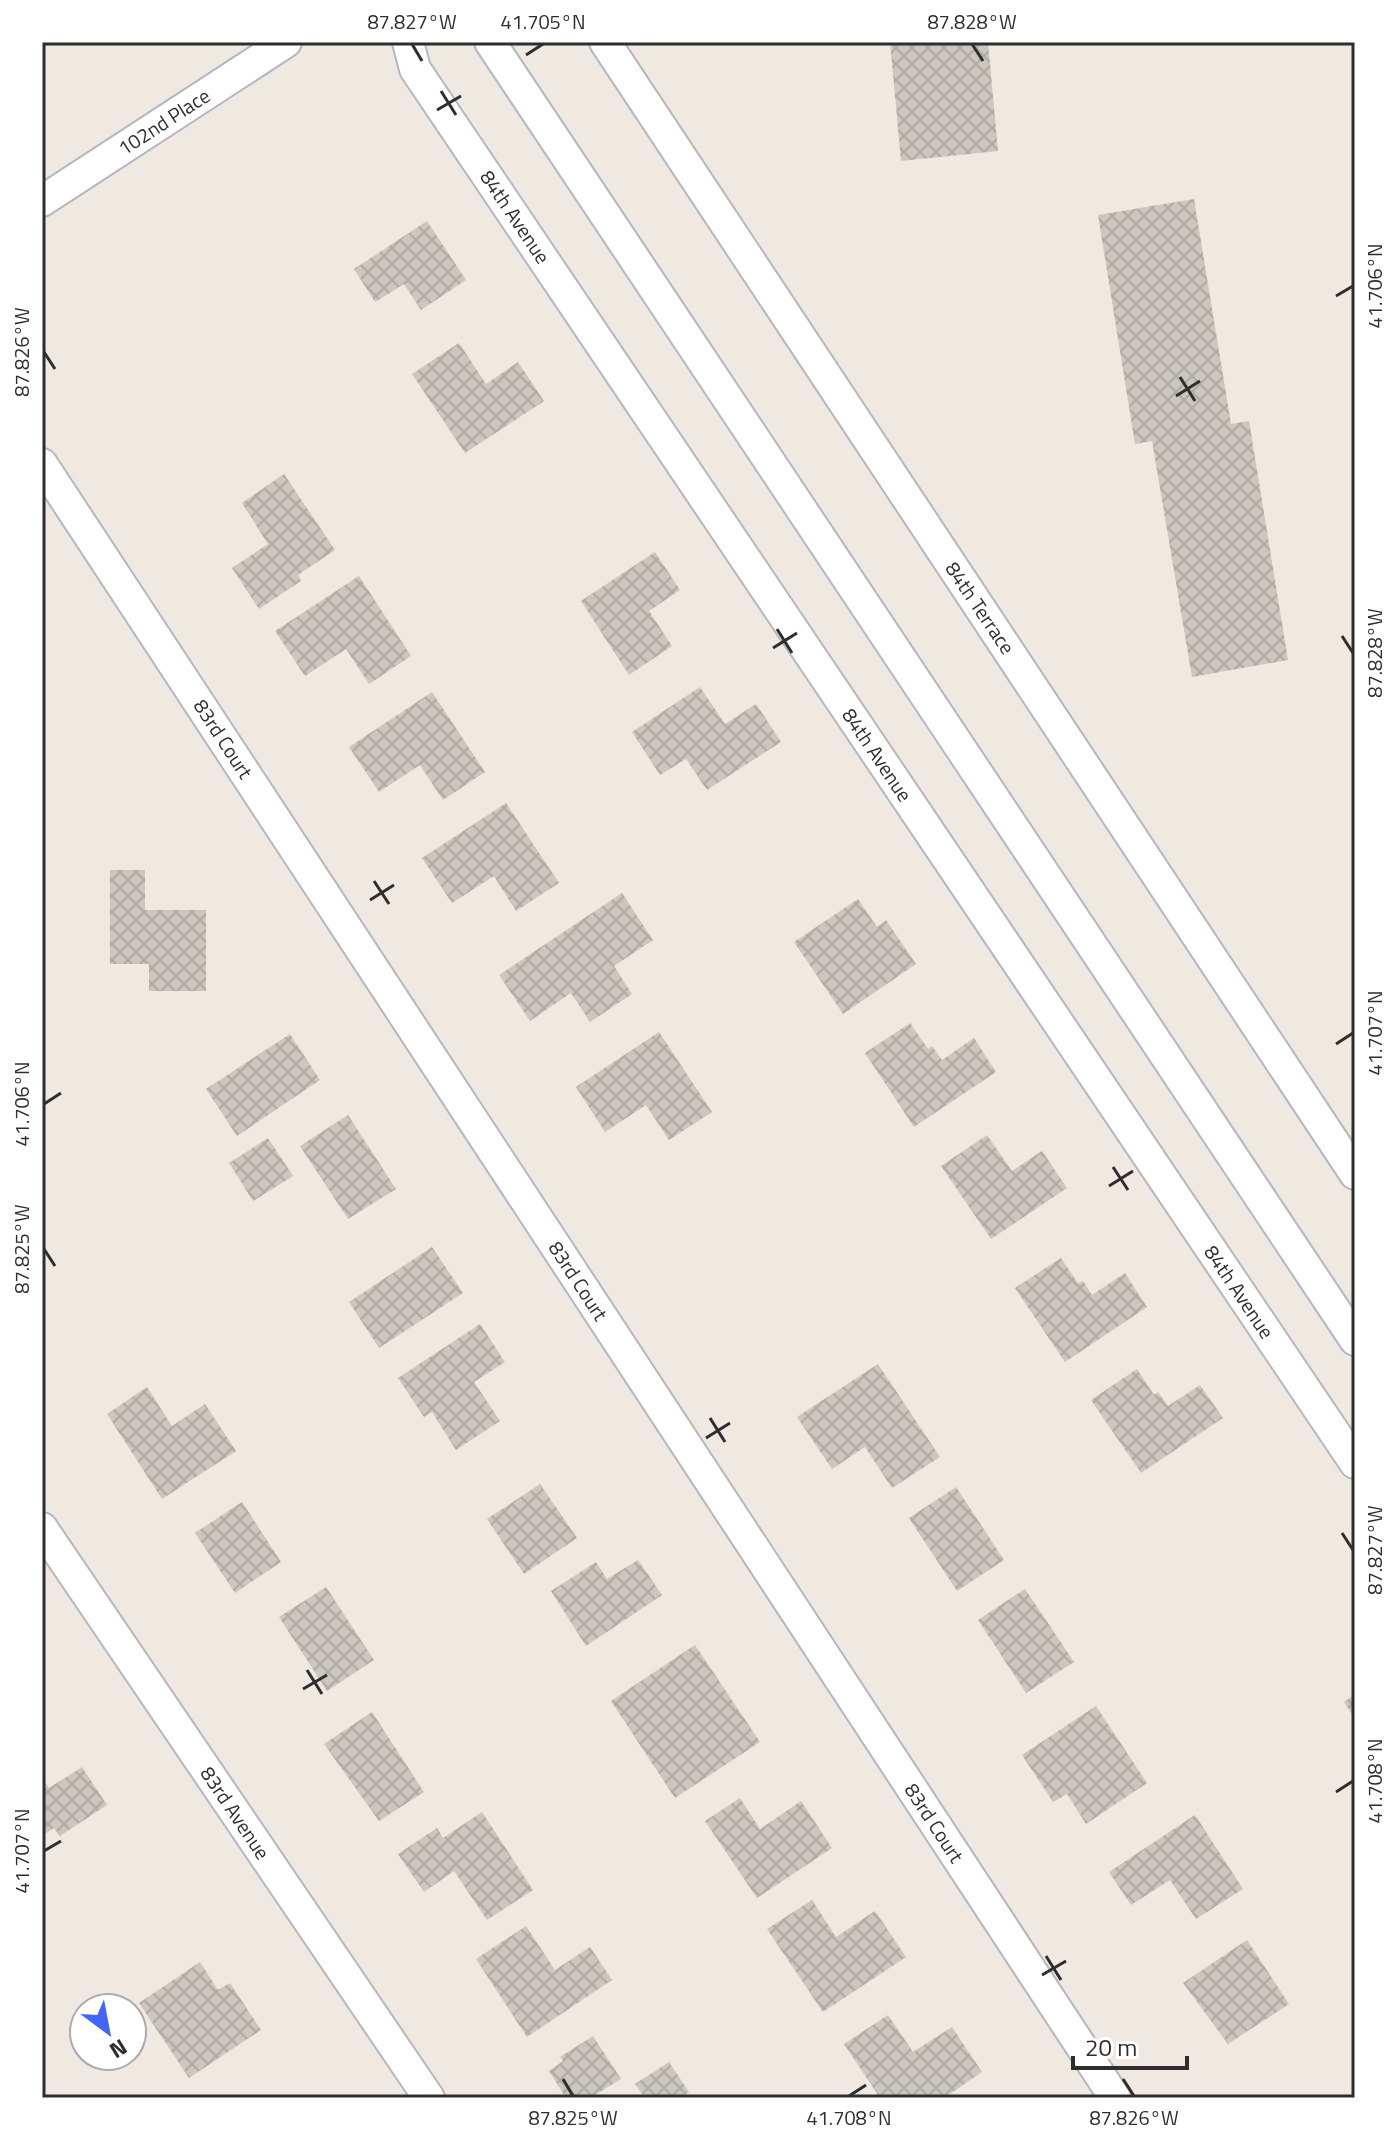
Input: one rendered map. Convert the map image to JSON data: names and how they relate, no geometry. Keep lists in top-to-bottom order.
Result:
{
  "streets": {
    "street": [
      "102nd Place",
      "84th Avenue",
      "84th Terrace",
      "83rd Court",
      "83rd Avenue"
    ]
  },
  "scale_bar": "20 m",
  "north": "bottom right",
  "coordinates": [
    "87.827°W",
    "41.705°N",
    "87.828°W",
    "41.706°N",
    "87.826°W",
    "41.707°N",
    "87.825°W",
    "41.708°N"
  ]
}
